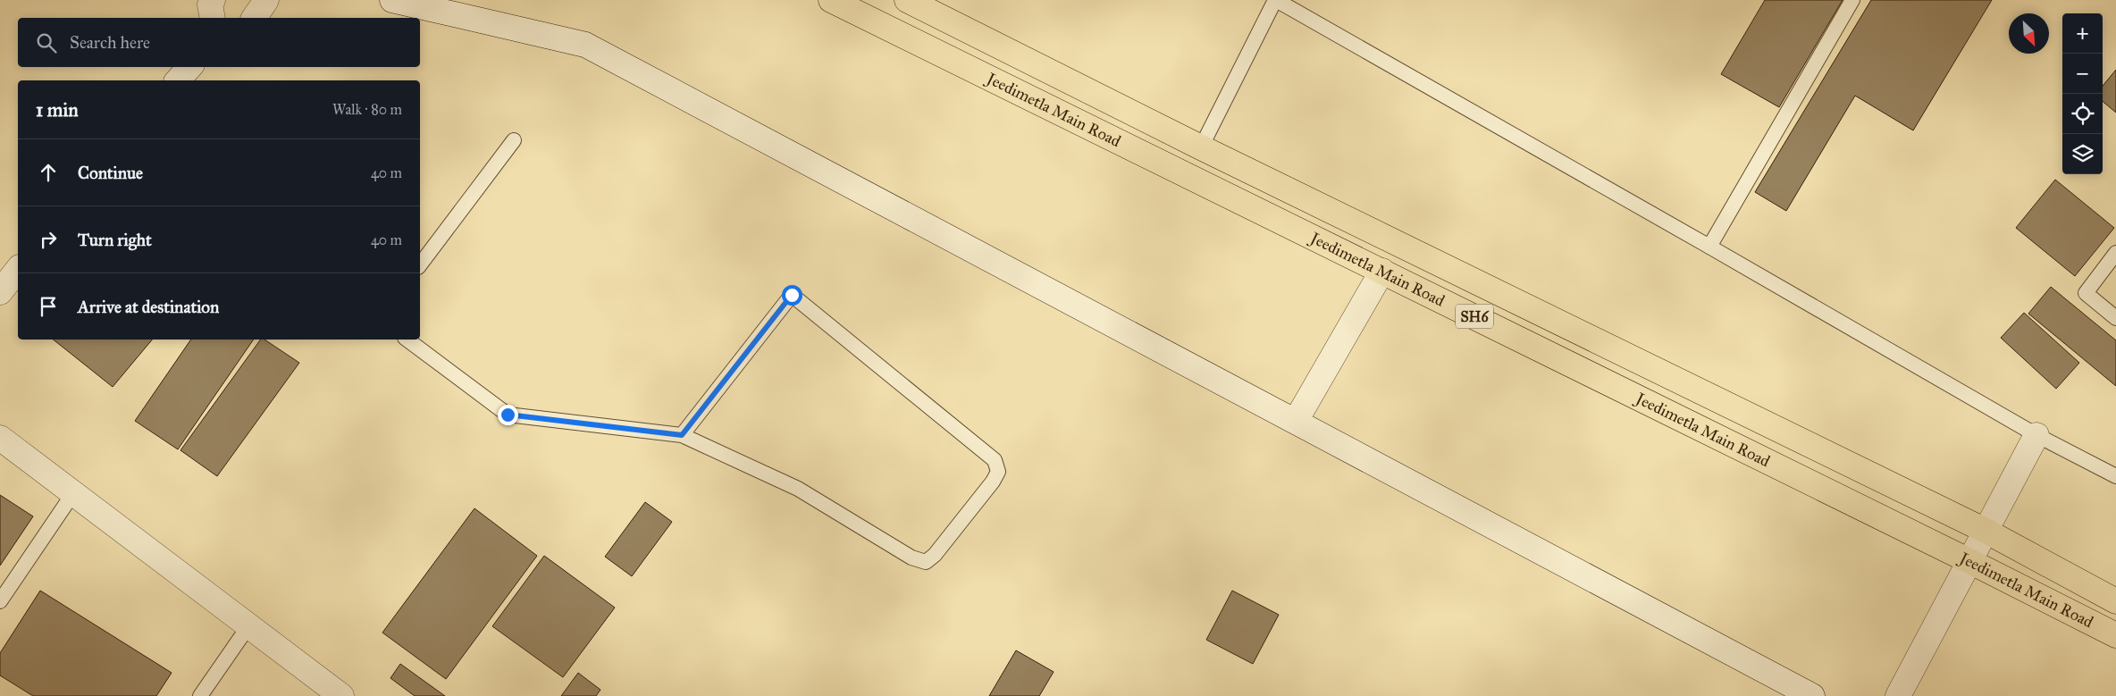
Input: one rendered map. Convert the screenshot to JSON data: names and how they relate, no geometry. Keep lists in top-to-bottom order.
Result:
{
  "streets": {
    "main road": ["Jeedimetla Main Road", "SH6"]
  },
  "north": "bottom right",
  "page": {
    "map_buttons": ["+", "−"],
    "search": "Search here",
    "heading": ["1 min", "Walk · 80 m"],
    "list": [
      ["Continue", "40 m"],
      ["Turn right", "40 m"],
      "Arrive at destination"
    ]
  }
}
